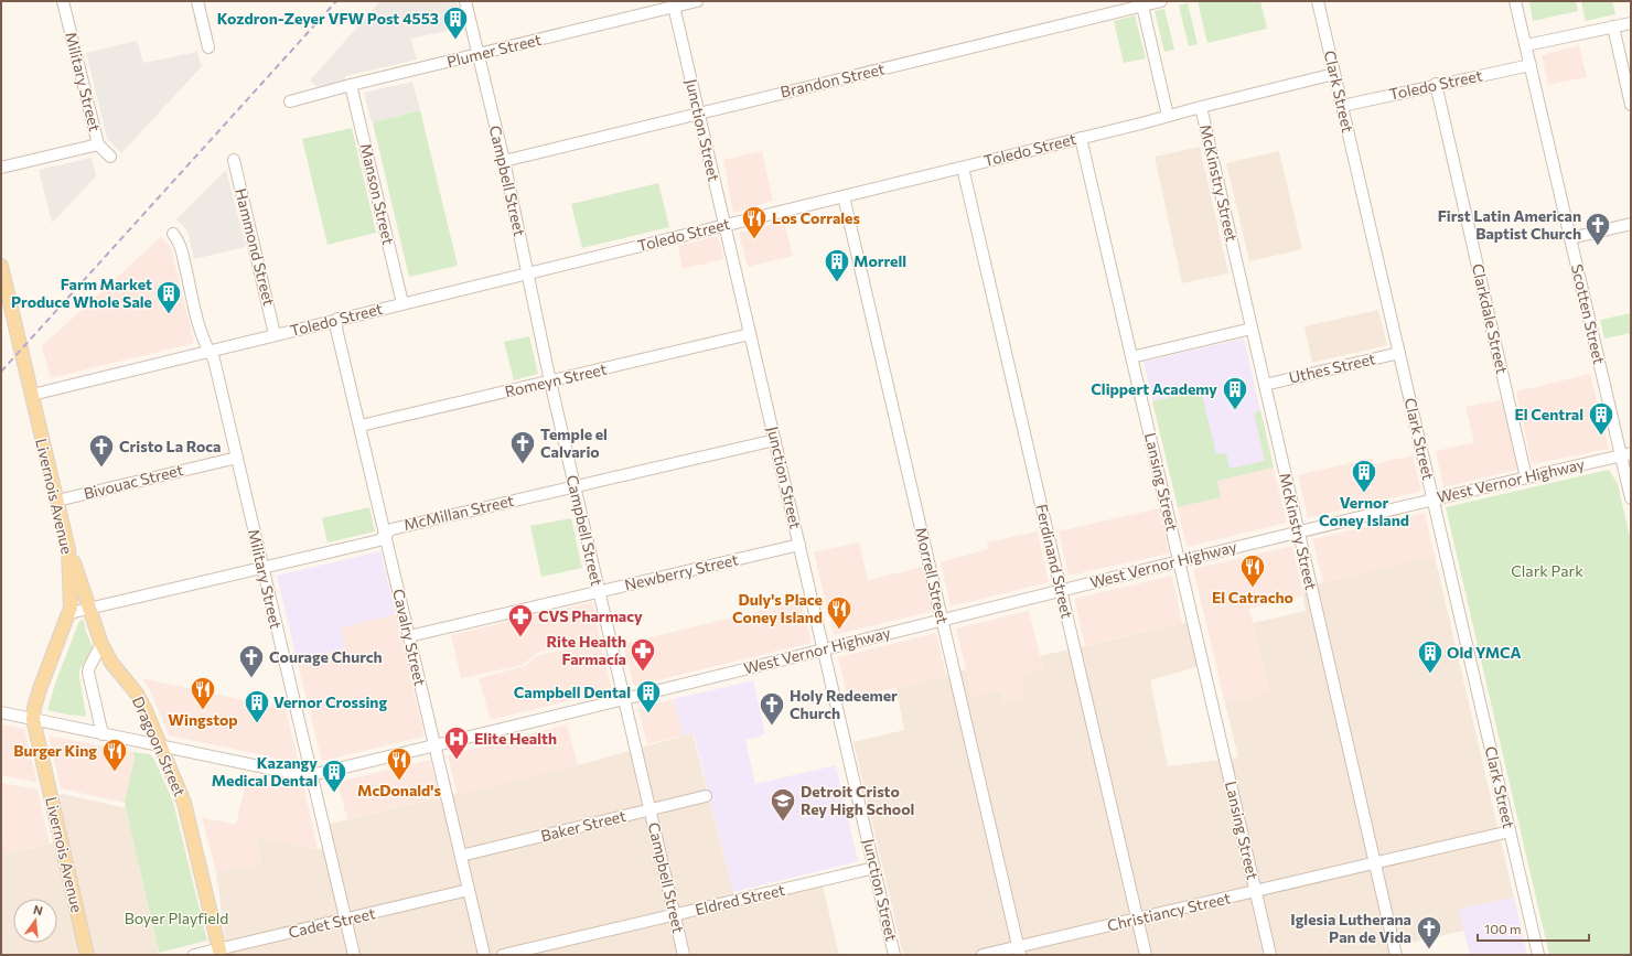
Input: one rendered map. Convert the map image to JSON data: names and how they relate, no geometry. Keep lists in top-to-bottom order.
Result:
{
  "streets": {
    "main road": ["Livernois Avenue", "Dragoon Street"],
    "street": [
      "Plumer Street",
      "Brandon Street",
      "Military Street",
      "Toledo Street",
      "Clark Street",
      "Junction Street",
      "Campbell Street",
      "McKinstry Street",
      "Manson Street",
      "Hammond Street",
      "Scotten Street",
      "Clarkdale Street",
      "Uthes Street",
      "Romeyn Street",
      "West Vernor Highway",
      "Bivouac Street",
      "Lansing Street",
      "McMillan Street",
      "Ferdinand Street",
      "Newberry Street",
      "Morrell Street",
      "Cavalry Street",
      "Baker Street",
      "Eldred Street",
      "Christiancy Street",
      "Cadet Street"
    ]
  },
  "crossings": [
    ["Plumer Street", "Junction Street"],
    ["Plumer Street", "Campbell Street"],
    ["Plumer Street", "Manson Street"],
    ["Brandon Street", "Junction Street"],
    ["Brandon Street", "Campbell Street"],
    ["Military Street", "Toledo Street"],
    ["Military Street", "West Vernor Highway"],
    ["Military Street", "Bivouac Street"],
    ["Military Street", "McMillan Street"],
    ["Military Street", "Cadet Street"],
    ["Toledo Street", "Clark Street"],
    ["Toledo Street", "Junction Street"],
    ["Toledo Street", "Campbell Street"],
    ["Toledo Street", "McKinstry Street"],
    ["Toledo Street", "Manson Street"],
    ["Toledo Street", "Hammond Street"],
    ["Toledo Street", "Scotten Street"],
    ["Toledo Street", "Clarkdale Street"],
    ["Toledo Street", "Lansing Street"],
    ["Toledo Street", "Livernois Avenue"],
    ["Toledo Street", "Ferdinand Street"],
    ["Toledo Street", "Morrell Street"],
    ["Toledo Street", "Cavalry Street"],
    ["Clark Street", "Uthes Street"],
    ["Clark Street", "West Vernor Highway"],
    ["Clark Street", "Christiancy Street"],
    ["Junction Street", "Romeyn Street"],
    ["Junction Street", "West Vernor Highway"],
    ["Junction Street", "McMillan Street"],
    ["Junction Street", "Newberry Street"],
    ["Junction Street", "Eldred Street"],
    ["Campbell Street", "Romeyn Street"],
    ["Campbell Street", "West Vernor Highway"],
    ["Campbell Street", "McMillan Street"],
    ["Campbell Street", "Newberry Street"],
    ["Campbell Street", "Baker Street"],
    ["Campbell Street", "Eldred Street"],
    ["McKinstry Street", "Uthes Street"],
    ["McKinstry Street", "West Vernor Highway"],
    ["McKinstry Street", "Christiancy Street"],
    ["Scotten Street", "West Vernor Highway"],
    ["Clarkdale Street", "West Vernor Highway"],
    ["Romeyn Street", "Cavalry Street"],
    ["West Vernor Highway", "Lansing Street"],
    ["West Vernor Highway", "Livernois Avenue"],
    ["West Vernor Highway", "Ferdinand Street"],
    ["West Vernor Highway", "Morrell Street"],
    ["West Vernor Highway", "Cavalry Street"],
    ["West Vernor Highway", "Dragoon Street"],
    ["Bivouac Street", "Livernois Avenue"],
    ["Lansing Street", "Christiancy Street"],
    ["Livernois Avenue", "McMillan Street"],
    ["Livernois Avenue", "Dragoon Street"],
    ["McMillan Street", "Cavalry Street"],
    ["McMillan Street", "Dragoon Street"],
    ["Ferdinand Street", "Christiancy Street"],
    ["Newberry Street", "Cavalry Street"],
    ["Morrell Street", "Christiancy Street"],
    ["Cavalry Street", "Baker Street"],
    ["Cavalry Street", "Cadet Street"],
    ["Dragoon Street", "Cadet Street"]
  ],
  "parks": ["Clark Park", "Boyer Playfield"],
  "places": {
    "building": [
      "Kozdron-Zeyer VFW Post 4553",
      "Morrell",
      "Farm Market Produce Whole Sale",
      "Clippert Academy",
      "El Central",
      "Vernor Coney Island",
      "Old YMCA",
      "Campbell Dental",
      "Vernor Crossing",
      "Kazangy Medical Dental"
    ],
    "restaurant": [
      "Los Corrales",
      "El Catracho",
      "Duly's Place Coney Island",
      "Wingstop",
      "Burger King",
      "McDonald's"
    ],
    "church": [
      "First Latin American Baptist Church",
      "Temple el Calvario",
      "Cristo La Roca",
      "Courage Church",
      "Holy Redeemer Church",
      "Iglesia Lutherana Pan de Vida"
    ],
    "pharmacy": ["CVS Pharmacy", "Rite Health Farmacía"],
    "hospital": ["Elite Health"],
    "school or university": ["Detroit Cristo Rey High School"]
  },
  "scale_bar": "100 m",
  "north": "top"
}
